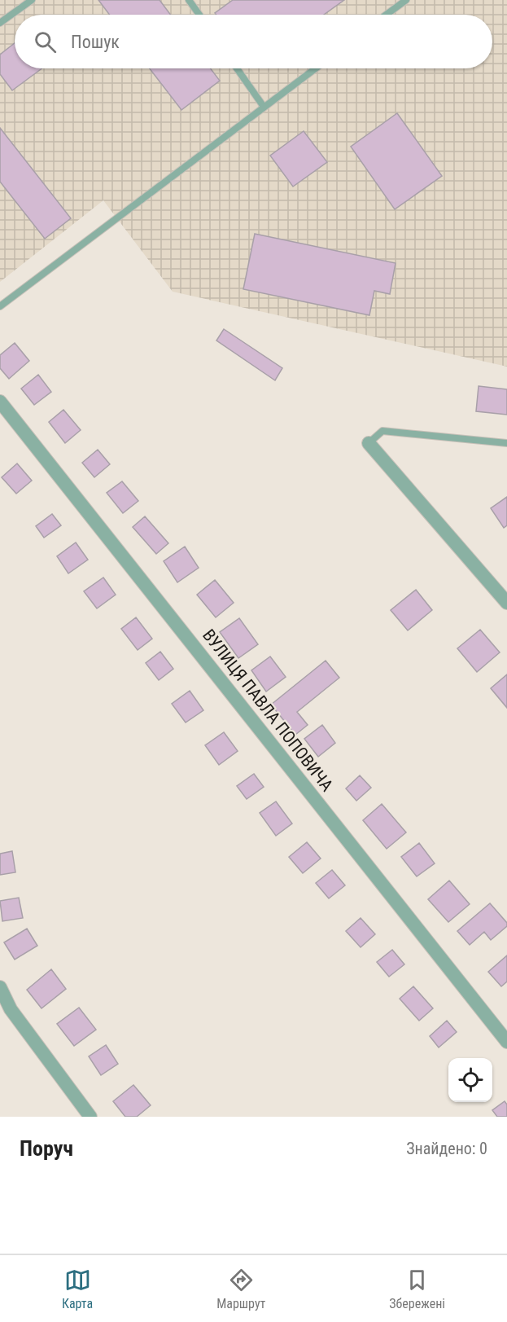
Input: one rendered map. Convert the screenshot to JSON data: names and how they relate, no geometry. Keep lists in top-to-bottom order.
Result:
{
  "streets": {
    "street": ["ВУЛИЦЯ ПАВЛА ПОПОВИЧА"]
  },
  "page": {
    "search": "Пошук",
    "heading": ["Поруч", "Знайдено: 0"],
    "nav": ["Карта", "Маршрут", "Збережені"]
  }
}
